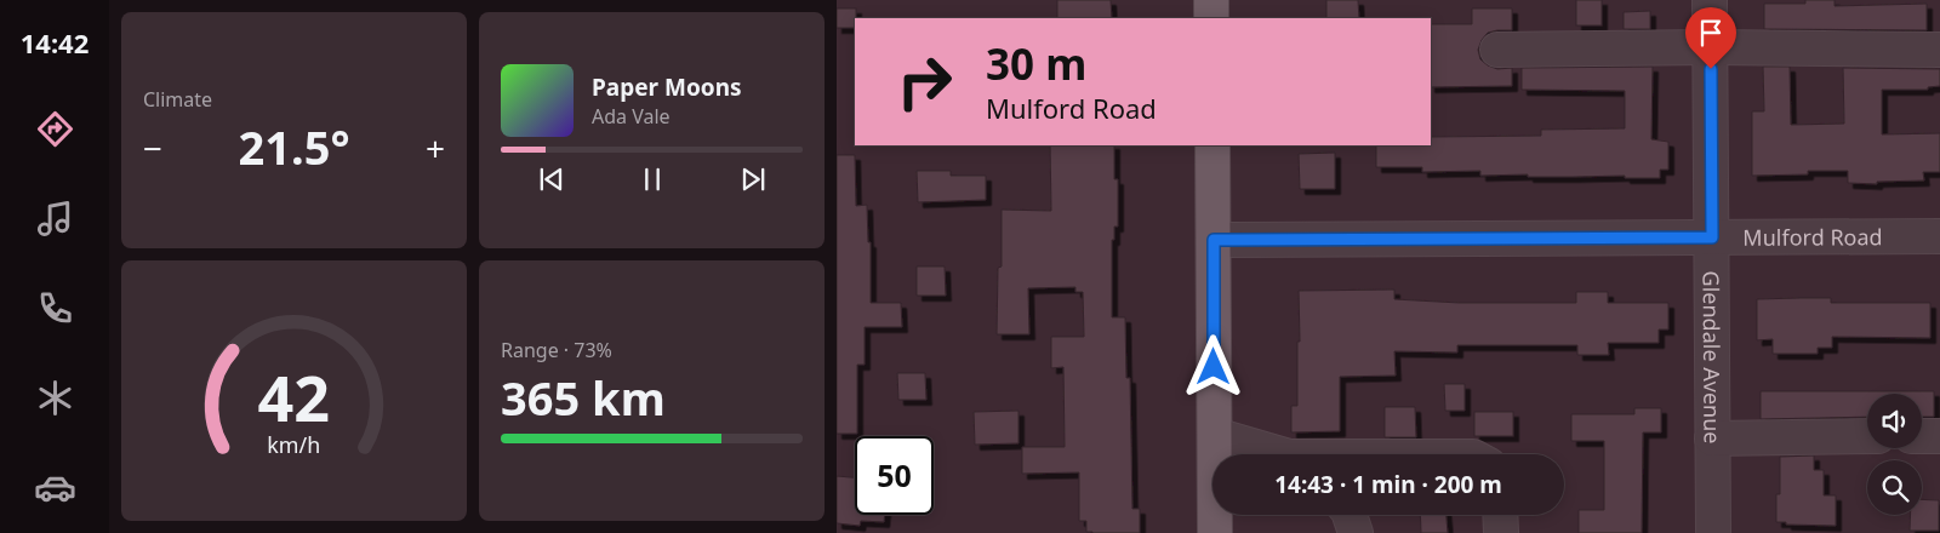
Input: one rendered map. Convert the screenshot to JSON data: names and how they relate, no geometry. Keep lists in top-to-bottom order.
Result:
{
  "streets": {
    "street": ["Mulford Road", "Glendale Avenue"]
  },
  "crossings": [
    ["Mulford Road", "Glendale Avenue"]
  ],
  "page": {
    "tabs": "14:42",
    "tile": [
      "Climate",
      ["Range · 73%", "365 km"]
    ],
    "turn": ["30 m", "Mulford Road"],
    "song": ["Paper Moons", "Ada Vale"],
    "heat": ["−", "21.5°", "+"],
    "limit": "50",
    "trip": "14:43 · 1 min · 200 m",
    "gauge": ["42", "km/h"]
  }
}
